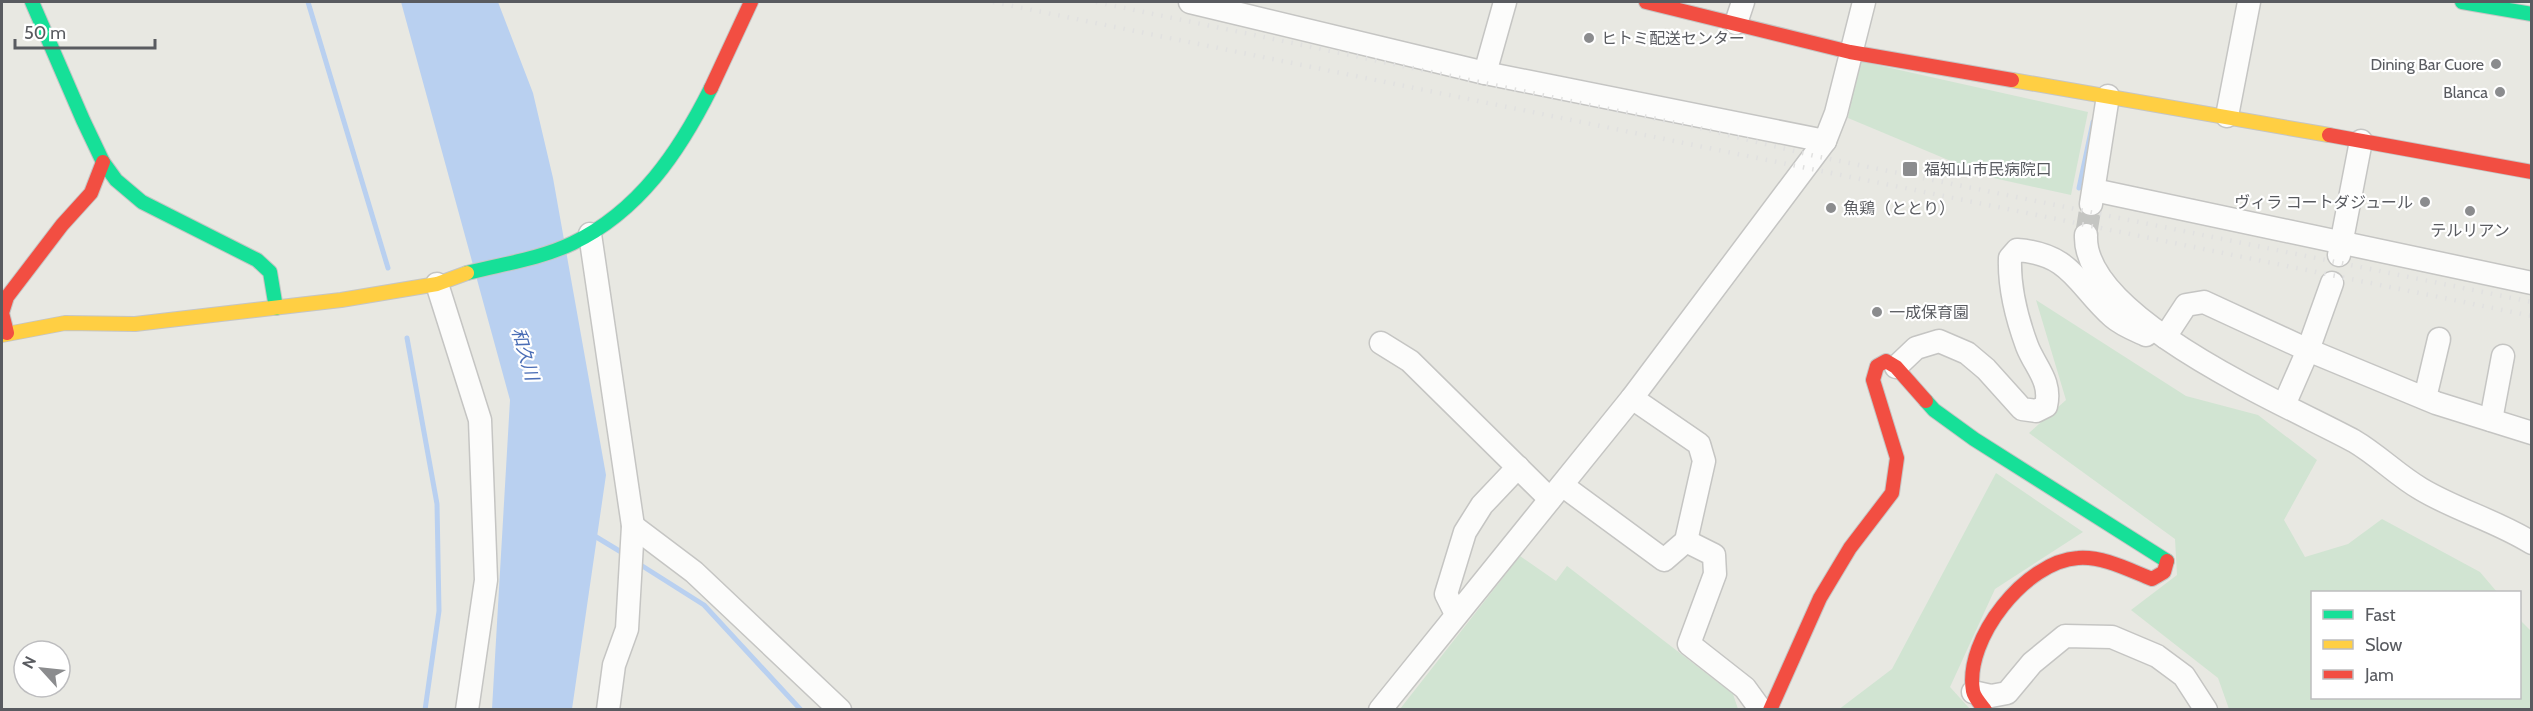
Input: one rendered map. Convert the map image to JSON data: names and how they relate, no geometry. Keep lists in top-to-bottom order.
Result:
{
  "water": ["和久川"],
  "places": {
    "other": [
      "ヒトミ配送センター",
      "Dining Bar Cuore",
      "Blanca",
      "ヴィラ コートダジュール",
      "魚鶏（ととり）",
      "テルリアン",
      "一成保育園"
    ],
    "transit": ["福知山市民病院口"]
  },
  "legend": ["Fast", "Slow", "Jam"],
  "scale_bar": "50 m",
  "north": "top left"
}
